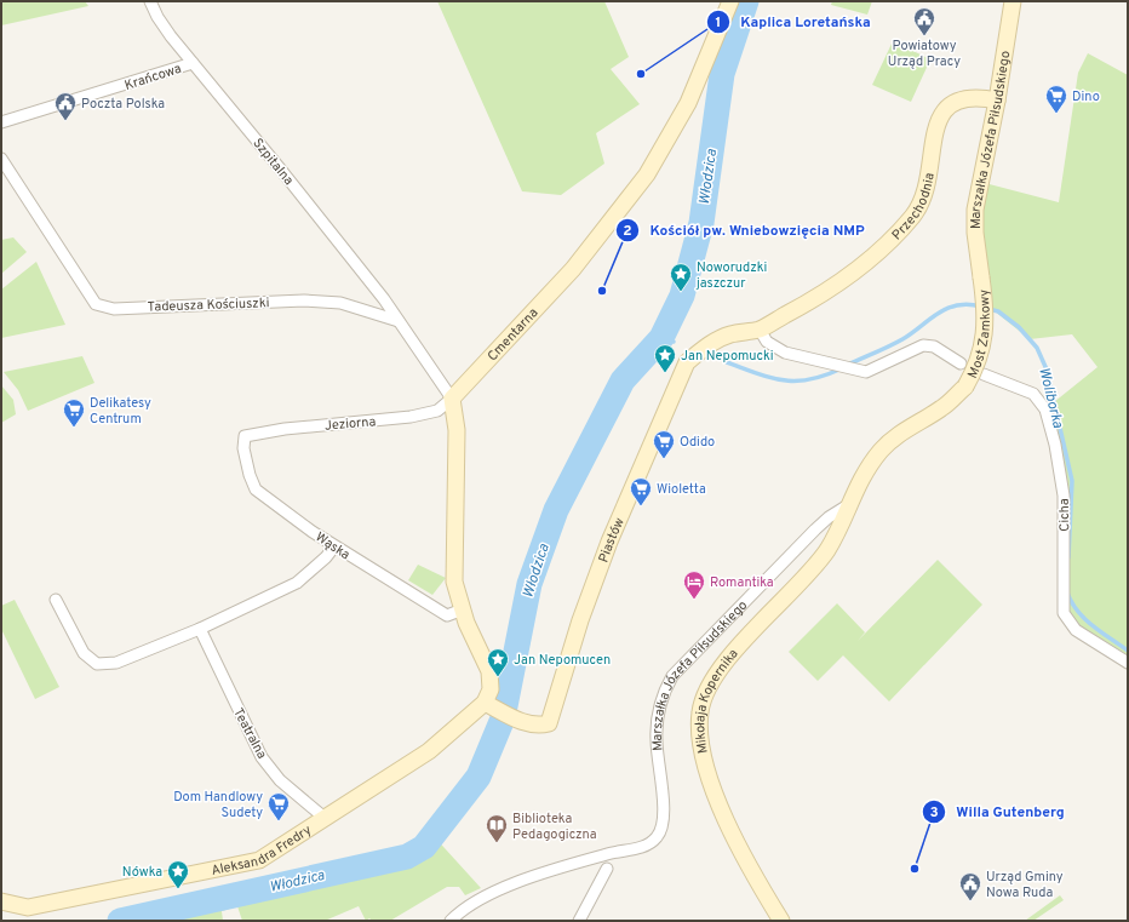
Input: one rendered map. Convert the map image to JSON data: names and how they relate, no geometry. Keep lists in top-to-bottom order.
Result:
{
  "streets": {
    "street": [
      "Krańcowa",
      "Marszałka Józefa Piłsudskiego",
      "Szpitalna",
      "Przechodnia",
      "Tadeusza Kościuszki",
      "Most Zamkowy",
      "Cmentarna",
      "Jeziorna",
      "Cicha",
      "Piastów",
      "Wąska",
      "Mikołaja Kopernika",
      "Teatralna",
      "Aleksandra Fredry"
    ]
  },
  "crossings": [
    ["Krańcowa", "Szpitalna"],
    ["Marszałka Józefa Piłsudskiego", "Przechodnia"],
    ["Marszałka Józefa Piłsudskiego", "Most Zamkowy"],
    ["Marszałka Józefa Piłsudskiego", "Mikołaja Kopernika"],
    ["Szpitalna", "Tadeusza Kościuszki"],
    ["Przechodnia", "Cicha"],
    ["Przechodnia", "Piastów"],
    ["Cmentarna", "Jeziorna"],
    ["Jeziorna", "Wąska"],
    ["Cicha", "Piastów"],
    ["Piastów", "Aleksandra Fredry"],
    ["Teatralna", "Aleksandra Fredry"]
  ],
  "water": ["Włodzica", "Woliborka"],
  "places": {
    "public building": ["Powiatowy Urząd Pracy", "Poczta Polska", "Urząd Gminy Nowa Ruda"],
    "other": ["Kaplica Loretańska", "Kościół pw. Wniebowzięcia NMP", "Willa Gutenberg"],
    "supermarket": [
      "Dino",
      "Delikatesy Centrum",
      "Odido",
      "Wioletta",
      "Dom Handlowy Sudety"
    ],
    "place": [
      "Noworudzki jaszczur",
      "Jan Nepomucki",
      "Jan Nepomucen",
      "Nówka"
    ],
    "hotel": ["Romantika"],
    "library": ["Biblioteka Pedagogiczna"]
  }
}
